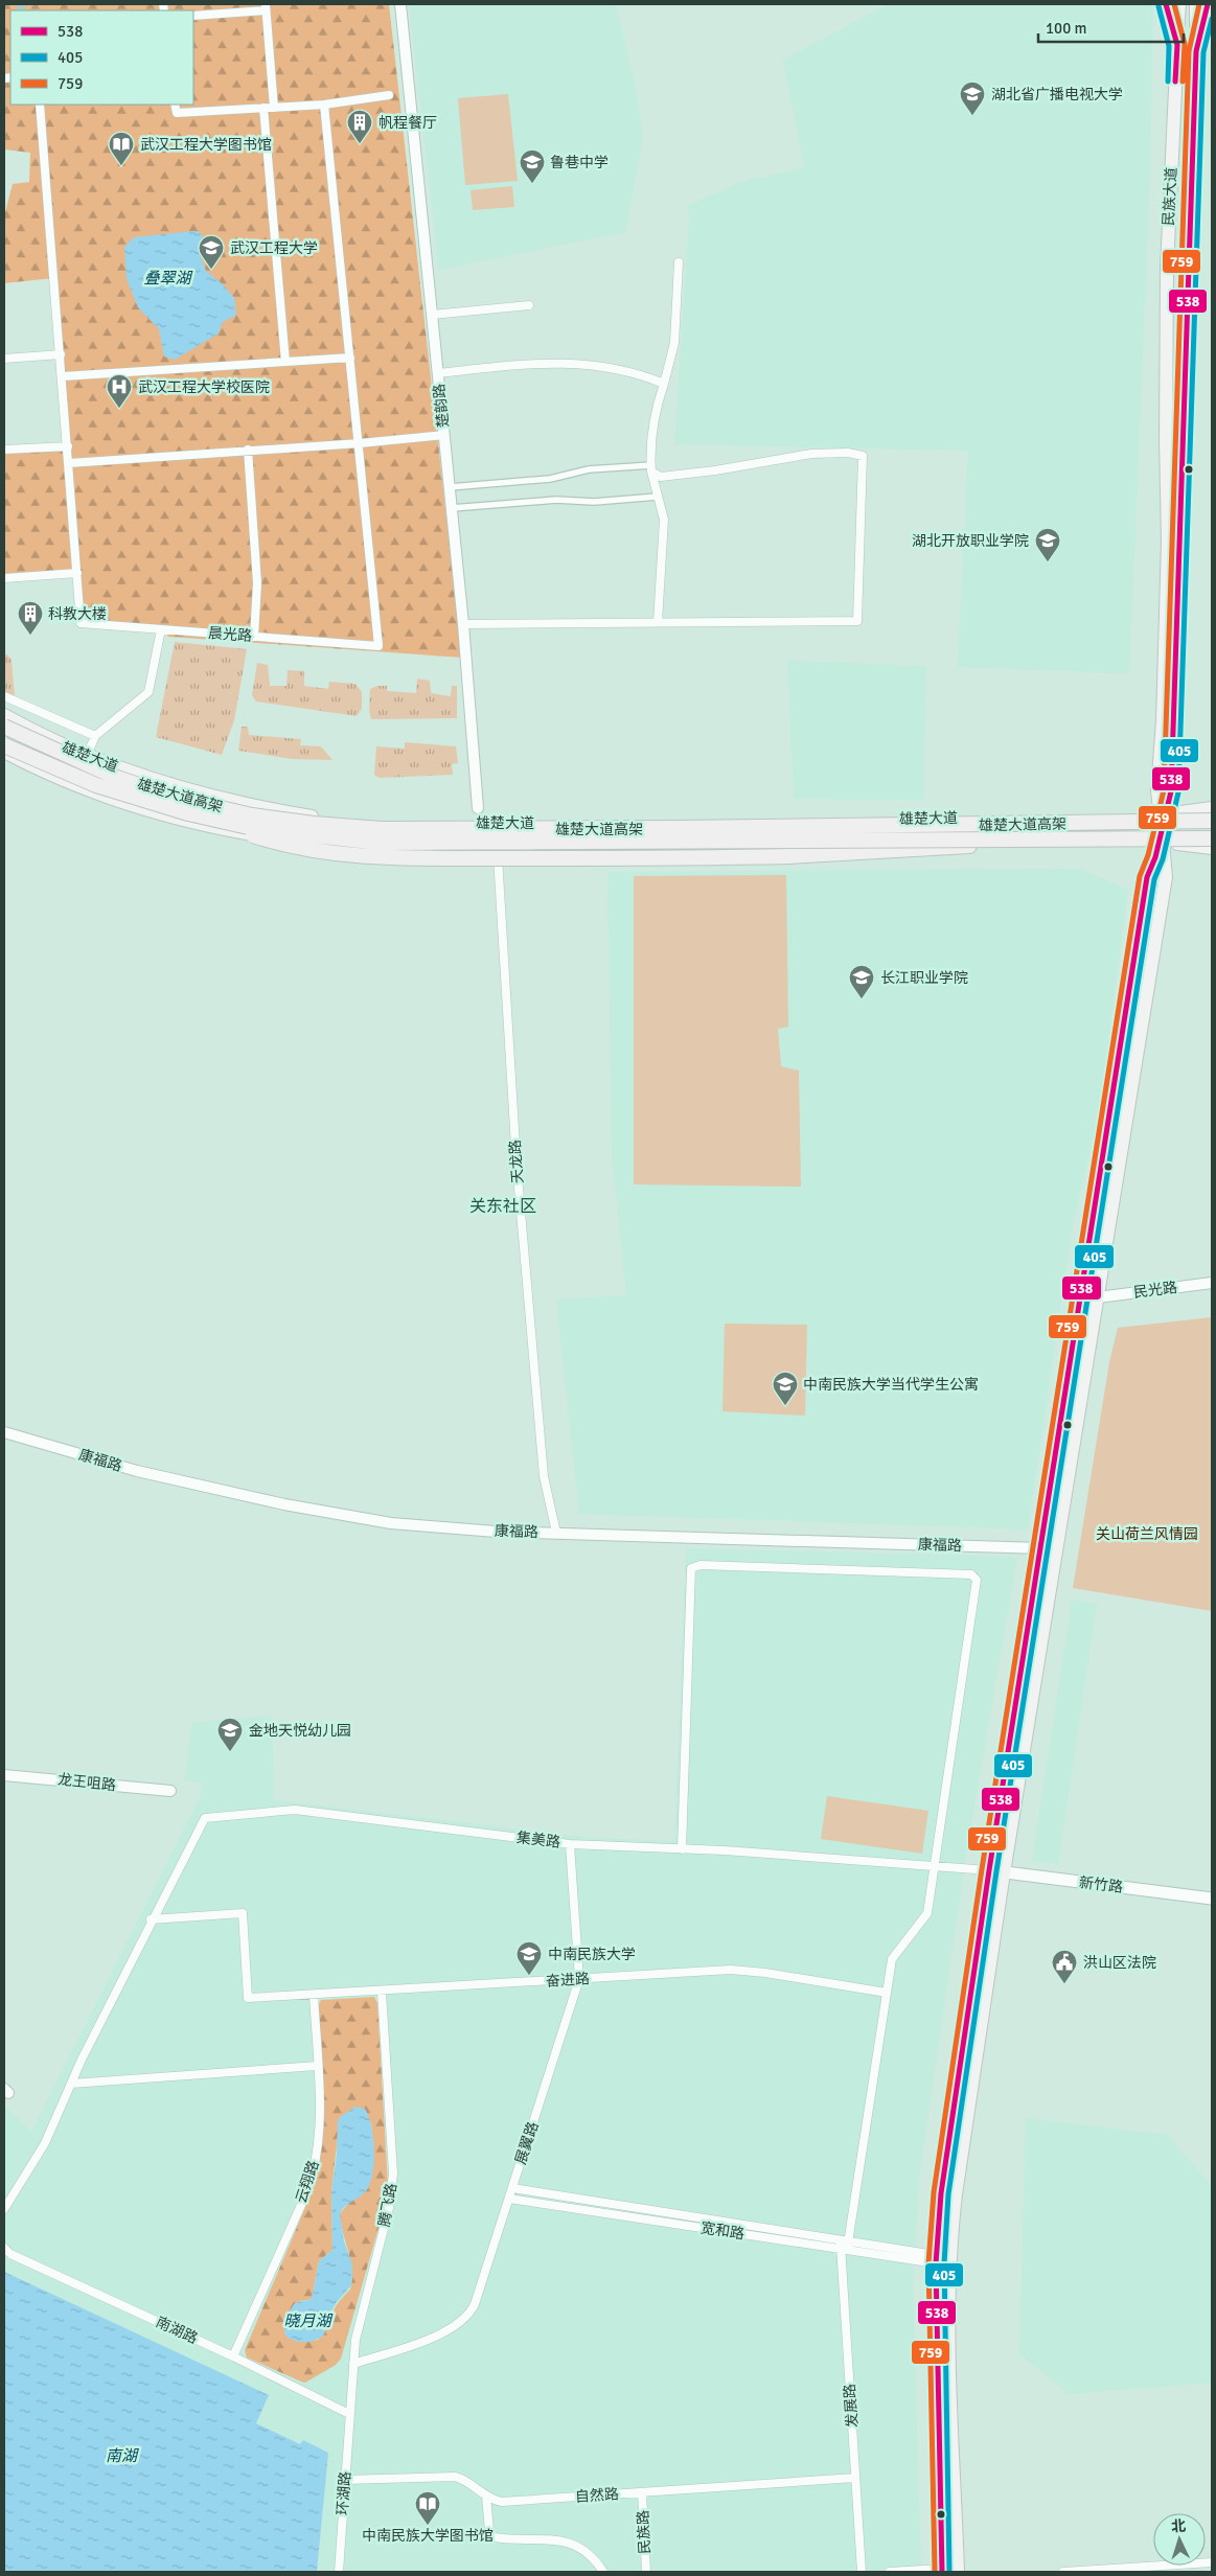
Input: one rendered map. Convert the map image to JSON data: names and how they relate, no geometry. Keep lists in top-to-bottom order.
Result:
{
  "streets": {
    "highway": ["雄楚大道高架"],
    "main road": ["民族大道", "雄楚大道", "新竹路"],
    "street": [
      "楚韵路",
      "晨光路",
      "天龙路",
      "民光路",
      "康福路",
      "龙王咀路",
      "集美路",
      "奋进路",
      "展翼路",
      "云翔路",
      "腾飞路",
      "宽和路",
      "南湖路",
      "发展路",
      "环湖路",
      "自然路",
      "民族路"
    ]
  },
  "crossings": [
    ["民族大道", "雄楚大道"],
    ["民族大道", "民光路"],
    ["民族大道", "康福路"],
    ["民族大道", "集美路"],
    ["民族大道", "新竹路"],
    ["民族大道", "宽和路"],
    ["雄楚大道", "天龙路"],
    ["天龙路", "康福路"],
    ["集美路", "新竹路"],
    ["集美路", "奋进路"],
    ["集美路", "展翼路"],
    ["集美路", "发展路"],
    ["奋进路", "展翼路"],
    ["奋进路", "云翔路"],
    ["奋进路", "腾飞路"],
    ["奋进路", "发展路"],
    ["展翼路", "腾飞路"],
    ["展翼路", "宽和路"],
    ["云翔路", "南湖路"],
    ["腾飞路", "南湖路"],
    ["腾飞路", "环湖路"],
    ["宽和路", "发展路"],
    ["南湖路", "环湖路"],
    ["发展路", "自然路"],
    ["环湖路", "自然路"],
    ["自然路", "民族路"]
  ],
  "districts": ["关东社区"],
  "water": ["叠翠湖", "晓月湖", "南湖"],
  "parks": ["关山荷兰风情园"],
  "places": {
    "school or university": [
      "湖北省广播电视大学",
      "鲁巷中学",
      "武汉工程大学",
      "湖北开放职业学院",
      "长江职业学院",
      "中南民族大学当代学生公寓",
      "金地天悦幼儿园",
      "中南民族大学"
    ],
    "building": ["帆程餐厅", "科教大楼"],
    "library": ["武汉工程大学图书馆", "中南民族大学图书馆"],
    "hospital": ["武汉工程大学校医院"],
    "public building": ["洪山区法院"]
  },
  "lines": ["transit line 538", "transit line 759", "transit line 405"],
  "legend": ["538", "405", "759"],
  "scale_bar": "100 m",
  "north": "top"
}
